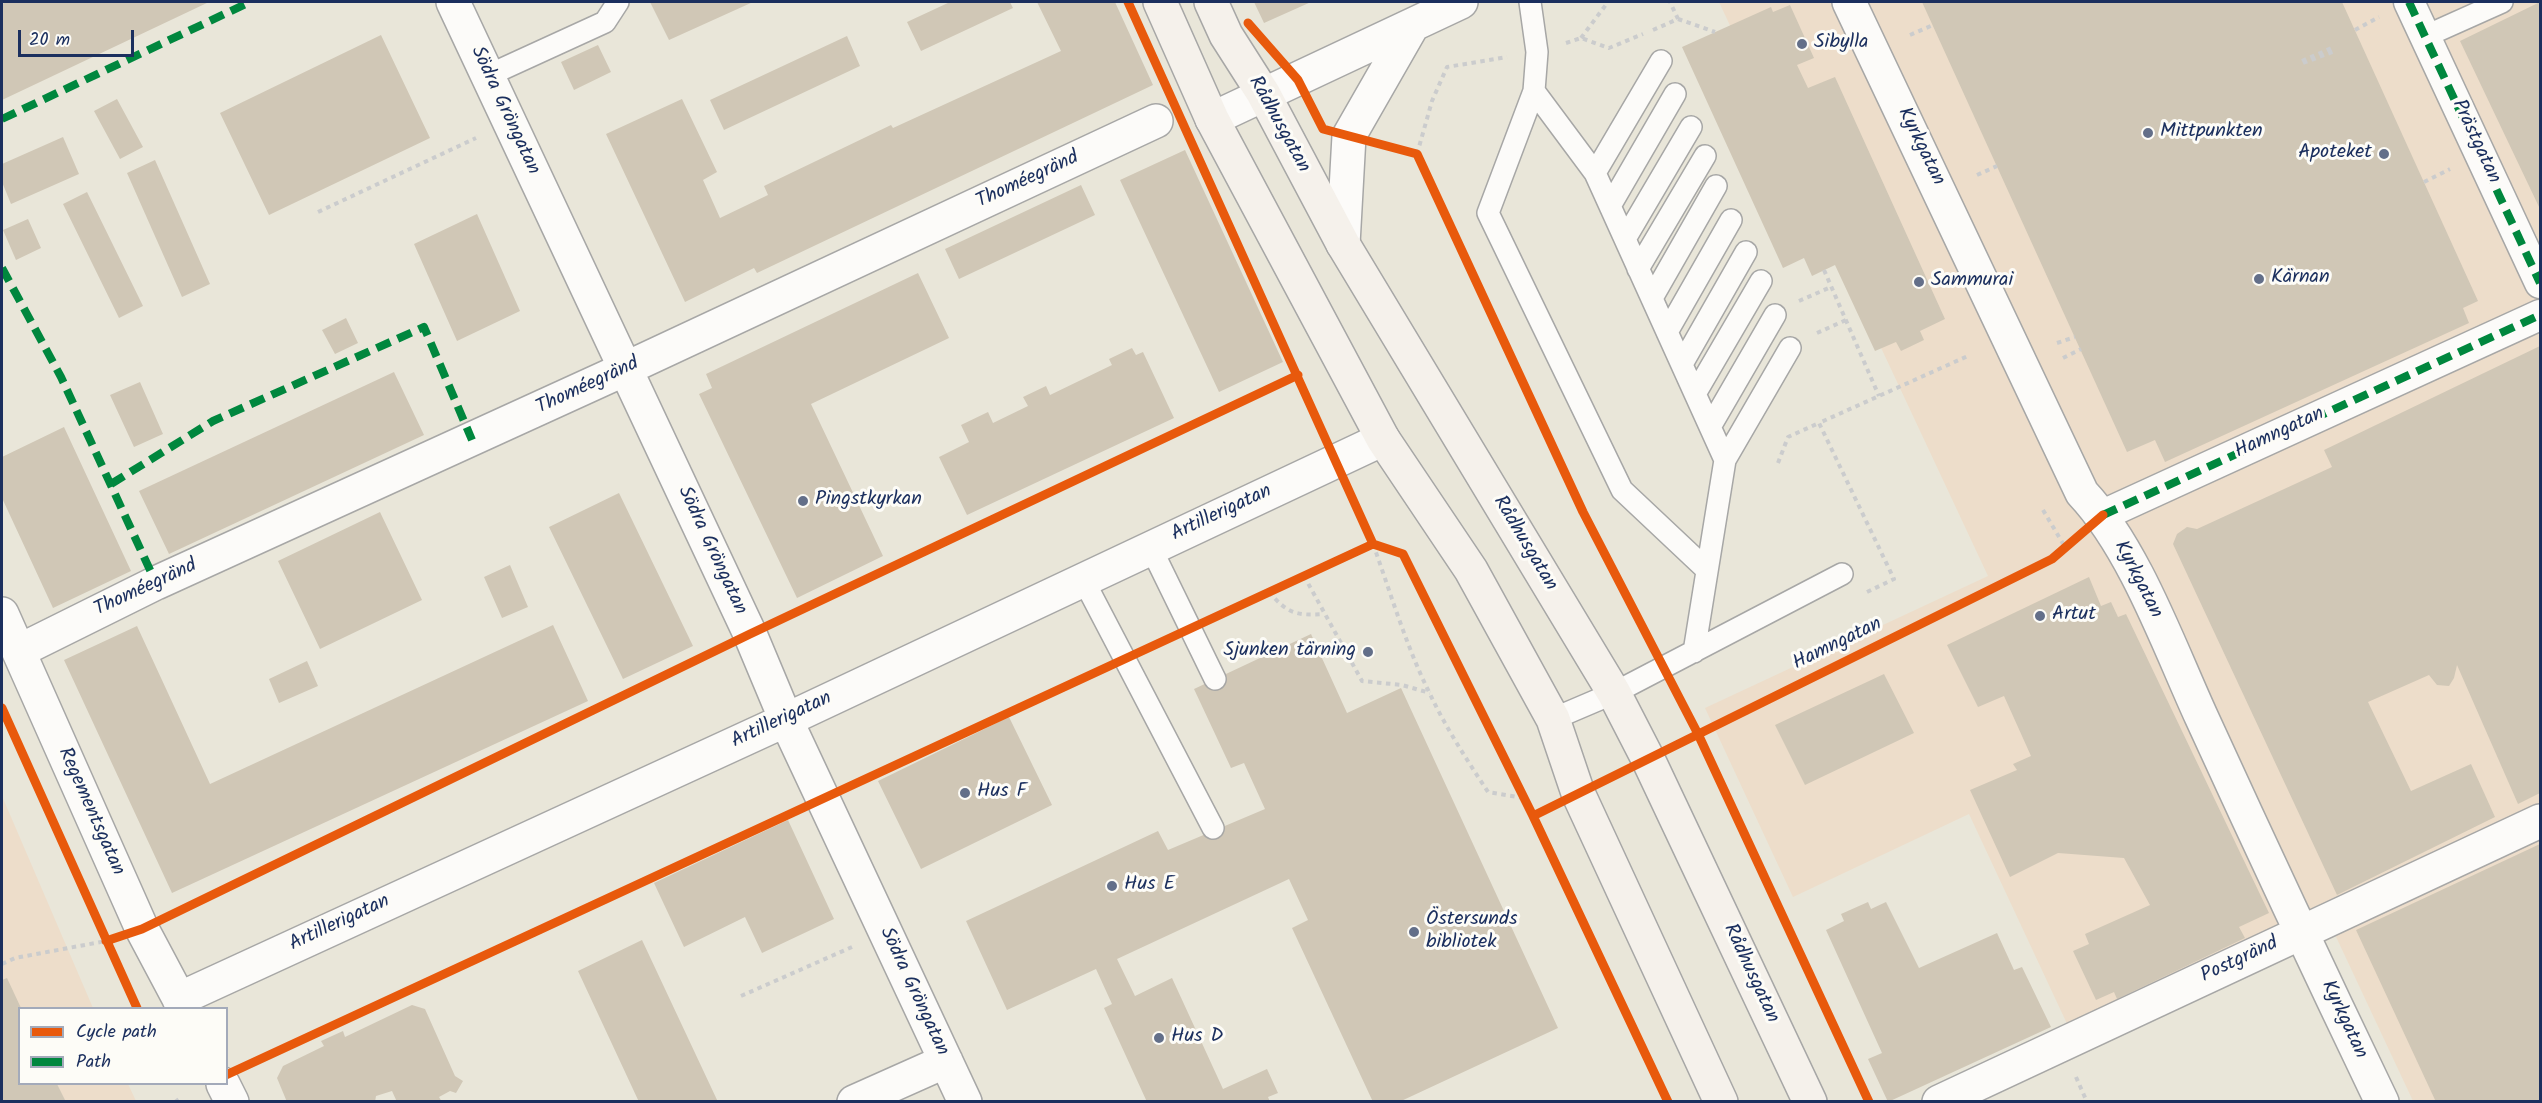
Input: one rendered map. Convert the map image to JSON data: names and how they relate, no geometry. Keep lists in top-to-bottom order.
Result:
{
  "streets": {
    "main road": ["Rådhusgatan"],
    "street": [
      "Södra Gröngatan",
      "Prästgatan",
      "Kyrkgatan",
      "Thoméegränd",
      "Hamngatan",
      "Artillerigatan",
      "Regementsgatan",
      "Postgränd"
    ]
  },
  "crossings": [
    ["Södra Gröngatan", "Thoméegränd"],
    ["Södra Gröngatan", "Artillerigatan"],
    ["Kyrkgatan", "Hamngatan"],
    ["Kyrkgatan", "Postgränd"],
    ["Thoméegränd", "Regementsgatan"],
    ["Artillerigatan", "Regementsgatan"]
  ],
  "places": [
    "Sibylla",
    "Mittpunkten",
    "Apoteket",
    "Kärnan",
    "Sammurai",
    "Pingstkyrkan",
    "Artut",
    "Sjunken tärning",
    "Hus F",
    "Hus E",
    "Östersunds bibliotek",
    "Hus D"
  ],
  "legend": ["Cycle path", "Path"],
  "scale_bar": "20 m"
}
